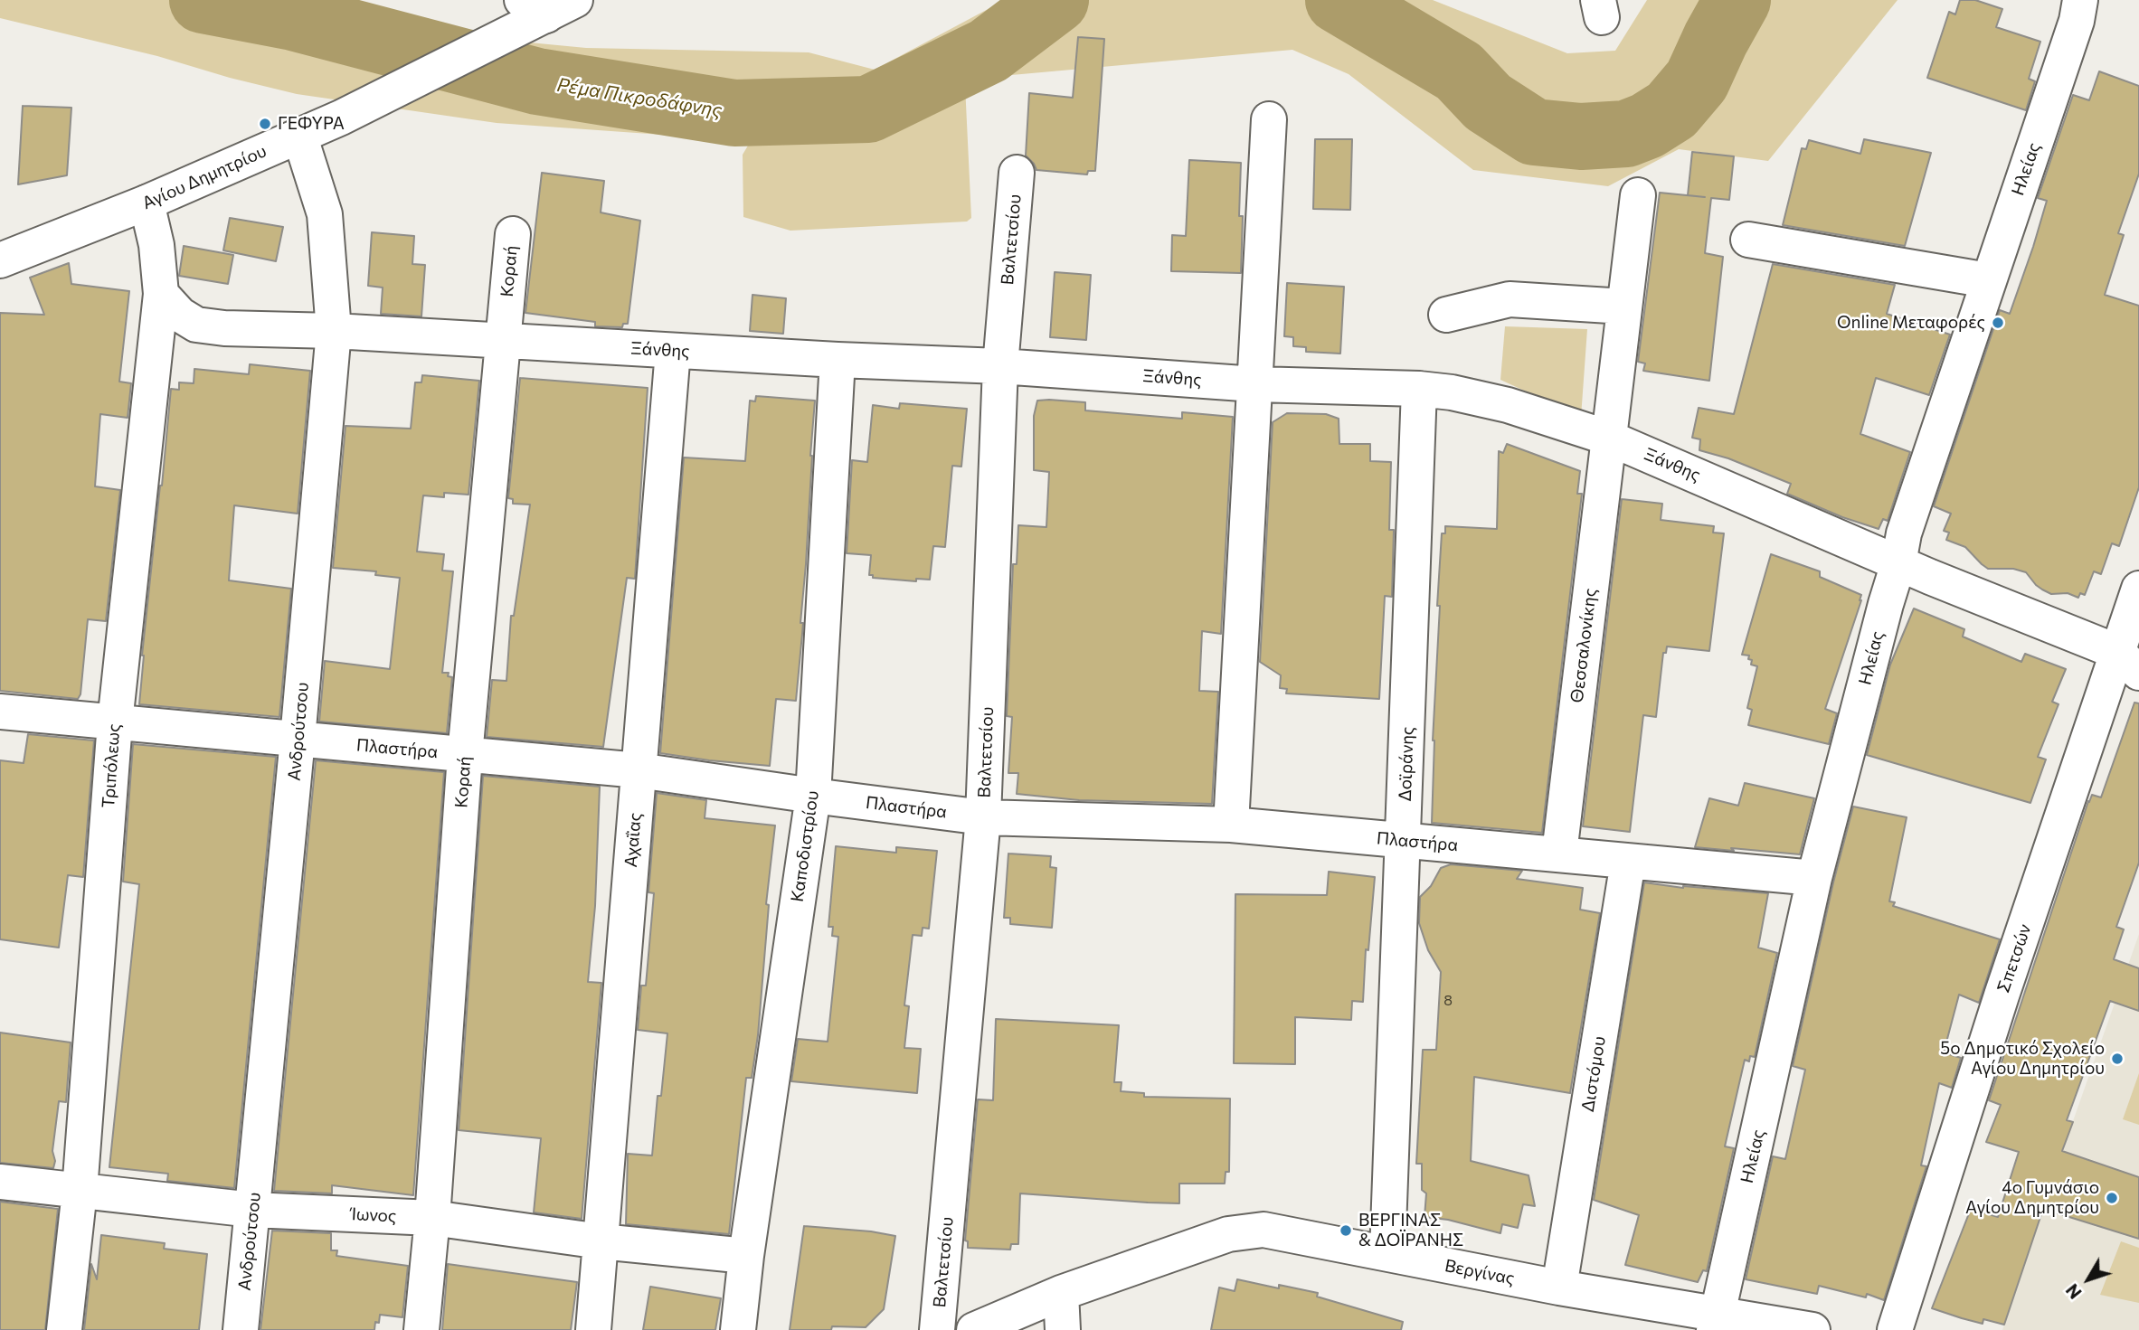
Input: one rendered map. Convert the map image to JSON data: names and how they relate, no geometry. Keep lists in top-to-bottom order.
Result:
{
  "streets": {
    "street": [
      "Ηλείας",
      "Αγίου Δημητρίου",
      "Βαλτετσίου",
      "Κοραή",
      "Ξάνθης",
      "Θεσσαλονίκης",
      "Ανδρούτσου",
      "Πλαστήρα",
      "Δοϊράνης",
      "Τριπόλεως",
      "Αχαΐας",
      "Καποδιστρίου",
      "Σπετσών",
      "Διστόμου",
      "Ίωνος",
      "Βεργίνας"
    ]
  },
  "crossings": [
    ["Ηλείας", "Ξάνθης"],
    ["Ηλείας", "Πλαστήρα"],
    ["Ηλείας", "Βεργίνας"],
    ["Αγίου Δημητρίου", "Ανδρούτσου"],
    ["Αγίου Δημητρίου", "Τριπόλεως"],
    ["Βαλτετσίου", "Ξάνθης"],
    ["Βαλτετσίου", "Πλαστήρα"],
    ["Κοραή", "Ξάνθης"],
    ["Κοραή", "Πλαστήρα"],
    ["Κοραή", "Ίωνος"],
    ["Ξάνθης", "Θεσσαλονίκης"],
    ["Ξάνθης", "Ανδρούτσου"],
    ["Ξάνθης", "Δοϊράνης"],
    ["Ξάνθης", "Τριπόλεως"],
    ["Ξάνθης", "Αχαΐας"],
    ["Ξάνθης", "Καποδιστρίου"],
    ["Ξάνθης", "Σπετσών"],
    ["Θεσσαλονίκης", "Πλαστήρα"],
    ["Ανδρούτσου", "Πλαστήρα"],
    ["Ανδρούτσου", "Ίωνος"],
    ["Πλαστήρα", "Δοϊράνης"],
    ["Πλαστήρα", "Τριπόλεως"],
    ["Πλαστήρα", "Αχαΐας"],
    ["Πλαστήρα", "Καποδιστρίου"],
    ["Πλαστήρα", "Διστόμου"],
    ["Δοϊράνης", "Βεργίνας"],
    ["Τριπόλεως", "Ίωνος"],
    ["Αχαΐας", "Ίωνος"],
    ["Καποδιστρίου", "Ίωνος"],
    ["Διστόμου", "Βεργίνας"]
  ],
  "water": ["Ρέμα Πικροδάφνης"],
  "places": [
    "ΓΕΦΥΡΑ",
    "Online Μεταφορές",
    "5ο Δημοτικό Σχολείο Αγίου Δημητρίου",
    "4o Γυμνάσιο Αγίου Δημητρίου",
    "ΒΕΡΓΙΝΑΣ & ΔΟΪΡΑΝΗΣ"
  ],
  "house_numbers": ["8"],
  "north": "bottom left"
}
